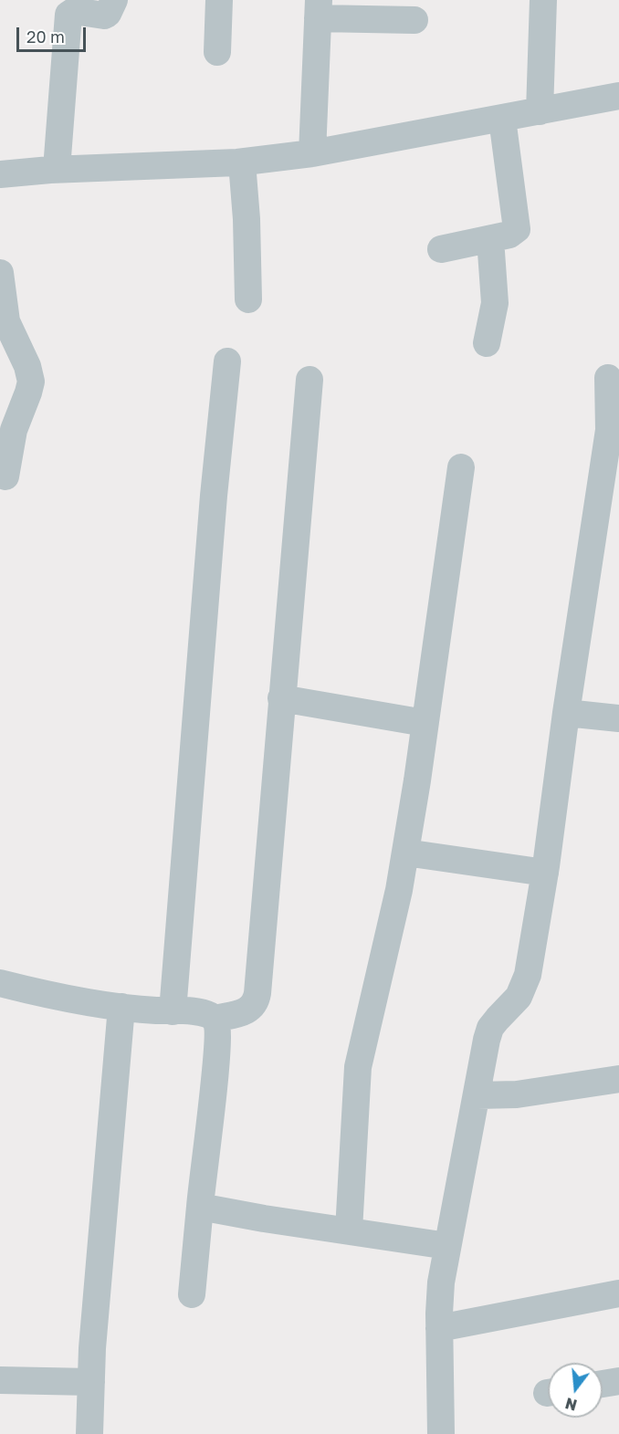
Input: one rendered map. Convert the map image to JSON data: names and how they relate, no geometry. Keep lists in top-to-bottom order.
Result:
{
  "scale_bar": "20 m",
  "north": "bottom"
}
